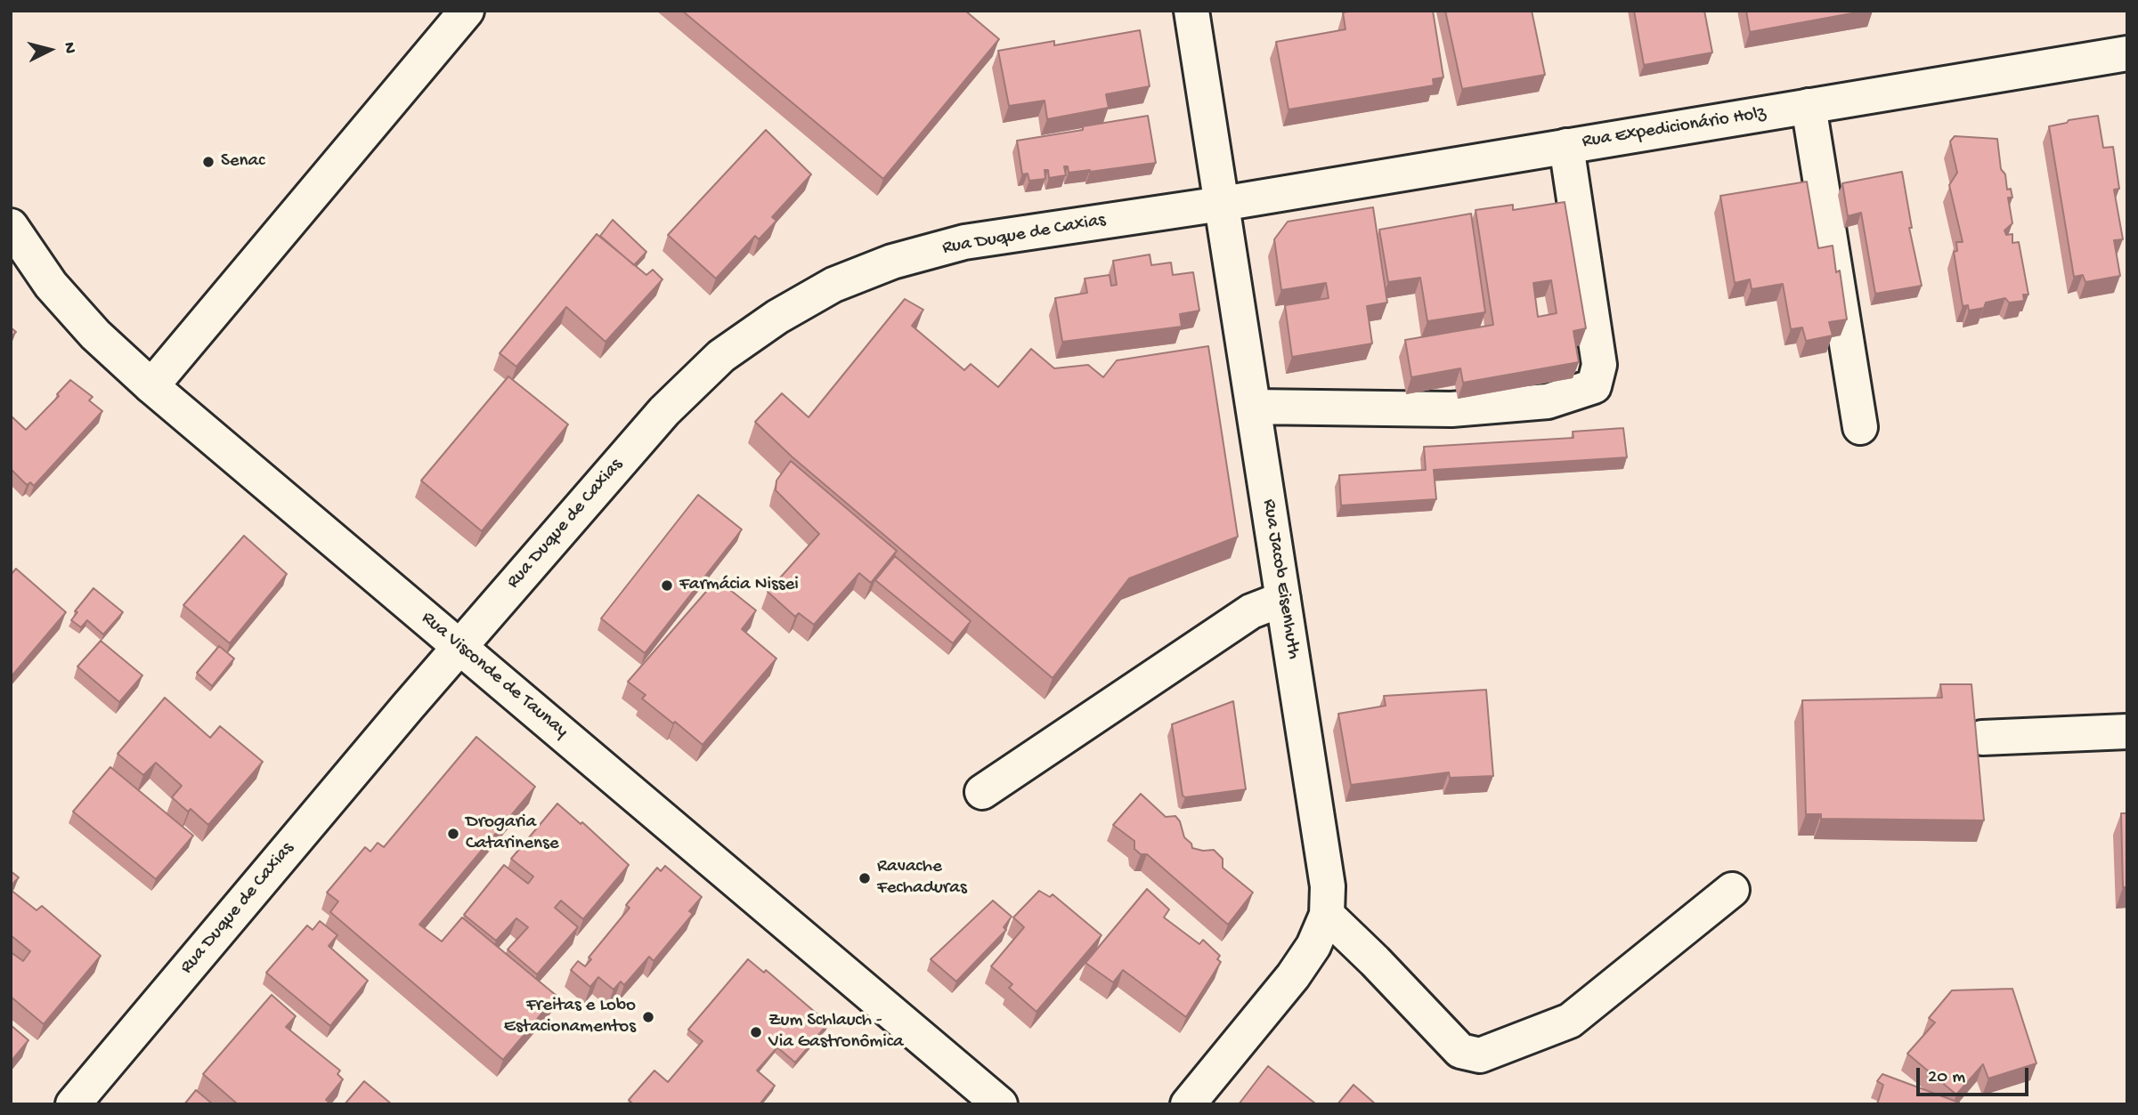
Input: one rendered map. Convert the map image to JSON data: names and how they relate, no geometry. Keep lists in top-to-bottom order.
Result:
{
  "streets": {
    "main road": [
      "Rua Expedicionário Holz",
      "Rua Duque de Caxias",
      "Rua Jacob Eisenhuth",
      "Rua Visconde de Taunay"
    ]
  },
  "crossings": [
    ["Rua Expedicionário Holz", "Rua Duque de Caxias"],
    ["Rua Expedicionário Holz", "Rua Jacob Eisenhuth"],
    ["Rua Duque de Caxias", "Rua Jacob Eisenhuth"],
    ["Rua Duque de Caxias", "Rua Visconde de Taunay"]
  ],
  "places": [
    "Senac",
    "Farmácia Nissei",
    "Drogaria Catarinense",
    "Ravache Fechaduras",
    "Freitas e Lobo Estacionamentos",
    "Zum Schlauch - Via Gastronômica"
  ],
  "scale_bar": "20 m",
  "north": "right"
}
